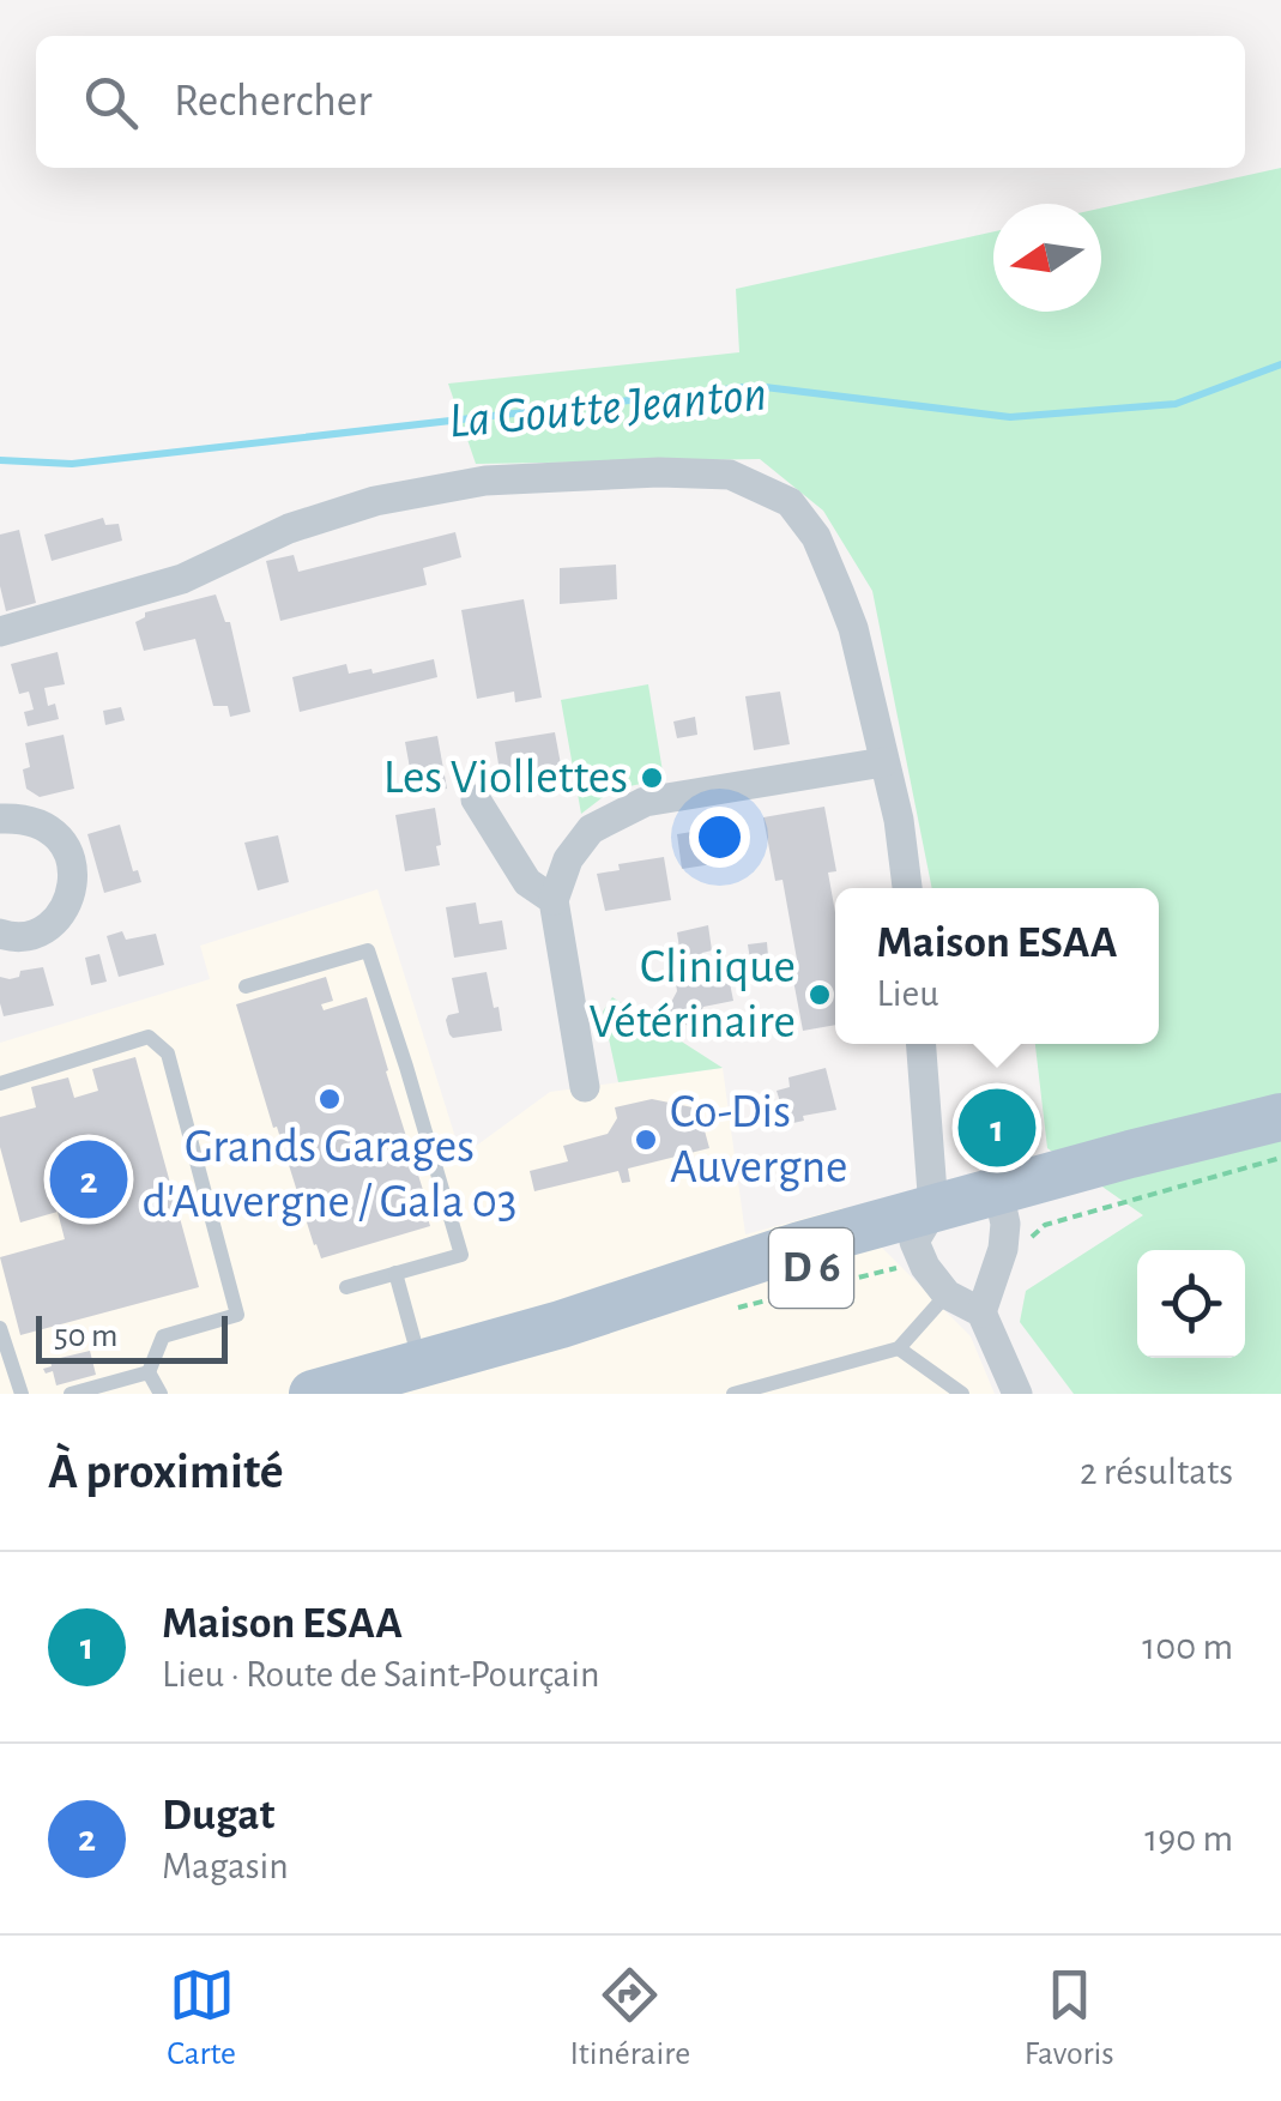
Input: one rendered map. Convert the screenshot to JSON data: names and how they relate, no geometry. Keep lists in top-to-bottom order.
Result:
{
  "streets": {
    "main road": ["D 6"]
  },
  "water": ["La Goutte Jeanton"],
  "places": [
    "Les Viollettes",
    "Clinique Vétérinaire",
    "Grands Garages d'Auvergne / Gala 03",
    "Co-Dis Auvergne"
  ],
  "scale_bar": "50 m",
  "north": "left",
  "page": {
    "search": "Rechercher",
    "popup": ["Maison ESAA", "Lieu"],
    "pins": ["1", "2"],
    "scale": "50 m",
    "heading": ["À proximité", "2 résultats"],
    "list": [
      {
        "mark": "1",
        "name": "Maison ESAA",
        "note": "Lieu · Route de Saint-Pourçain",
        "value": "100 m"
      },
      {
        "mark": "2",
        "name": "Dugat",
        "note": "Magasin",
        "value": "190 m"
      }
    ],
    "nav": ["Carte", "Itinéraire", "Favoris"]
  }
}
